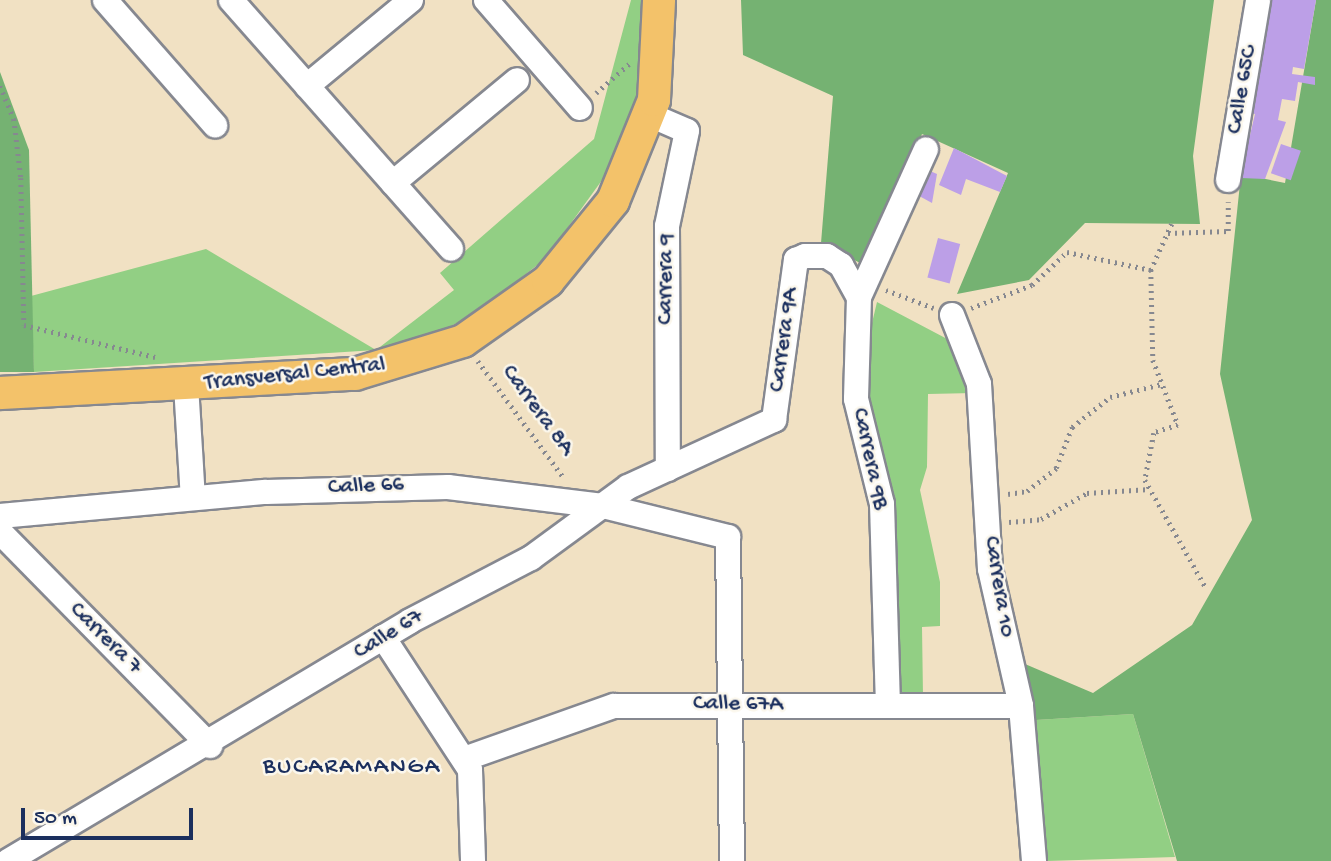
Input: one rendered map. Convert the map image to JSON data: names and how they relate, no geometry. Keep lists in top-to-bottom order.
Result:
{
  "streets": {
    "main road": ["Transversal Central"],
    "street": [
      "Calle 65C",
      "Carrera 9",
      "Carrera 9A",
      "Carrera 9B",
      "Calle 66",
      "Carrera 10",
      "Calle 67",
      "Carrera 7",
      "Calle 67A"
    ],
    "path": ["Carrera 8A"]
  },
  "crossings": [
    ["Carrera 9", "Transversal Central"],
    ["Carrera 9", "Calle 67"],
    ["Carrera 9A", "Carrera 9B"],
    ["Carrera 9A", "Calle 67"],
    ["Transversal Central", "Carrera 8A"],
    ["Carrera 8A", "Calle 66"],
    ["Carrera 8A", "Calle 67"],
    ["Carrera 9B", "Calle 67A"],
    ["Calle 66", "Calle 67"],
    ["Calle 66", "Calle 67A"],
    ["Carrera 10", "Calle 67A"],
    ["Calle 67", "Carrera 7"]
  ],
  "districts": ["BUCARAMANGA"],
  "scale_bar": "50 m"
}
